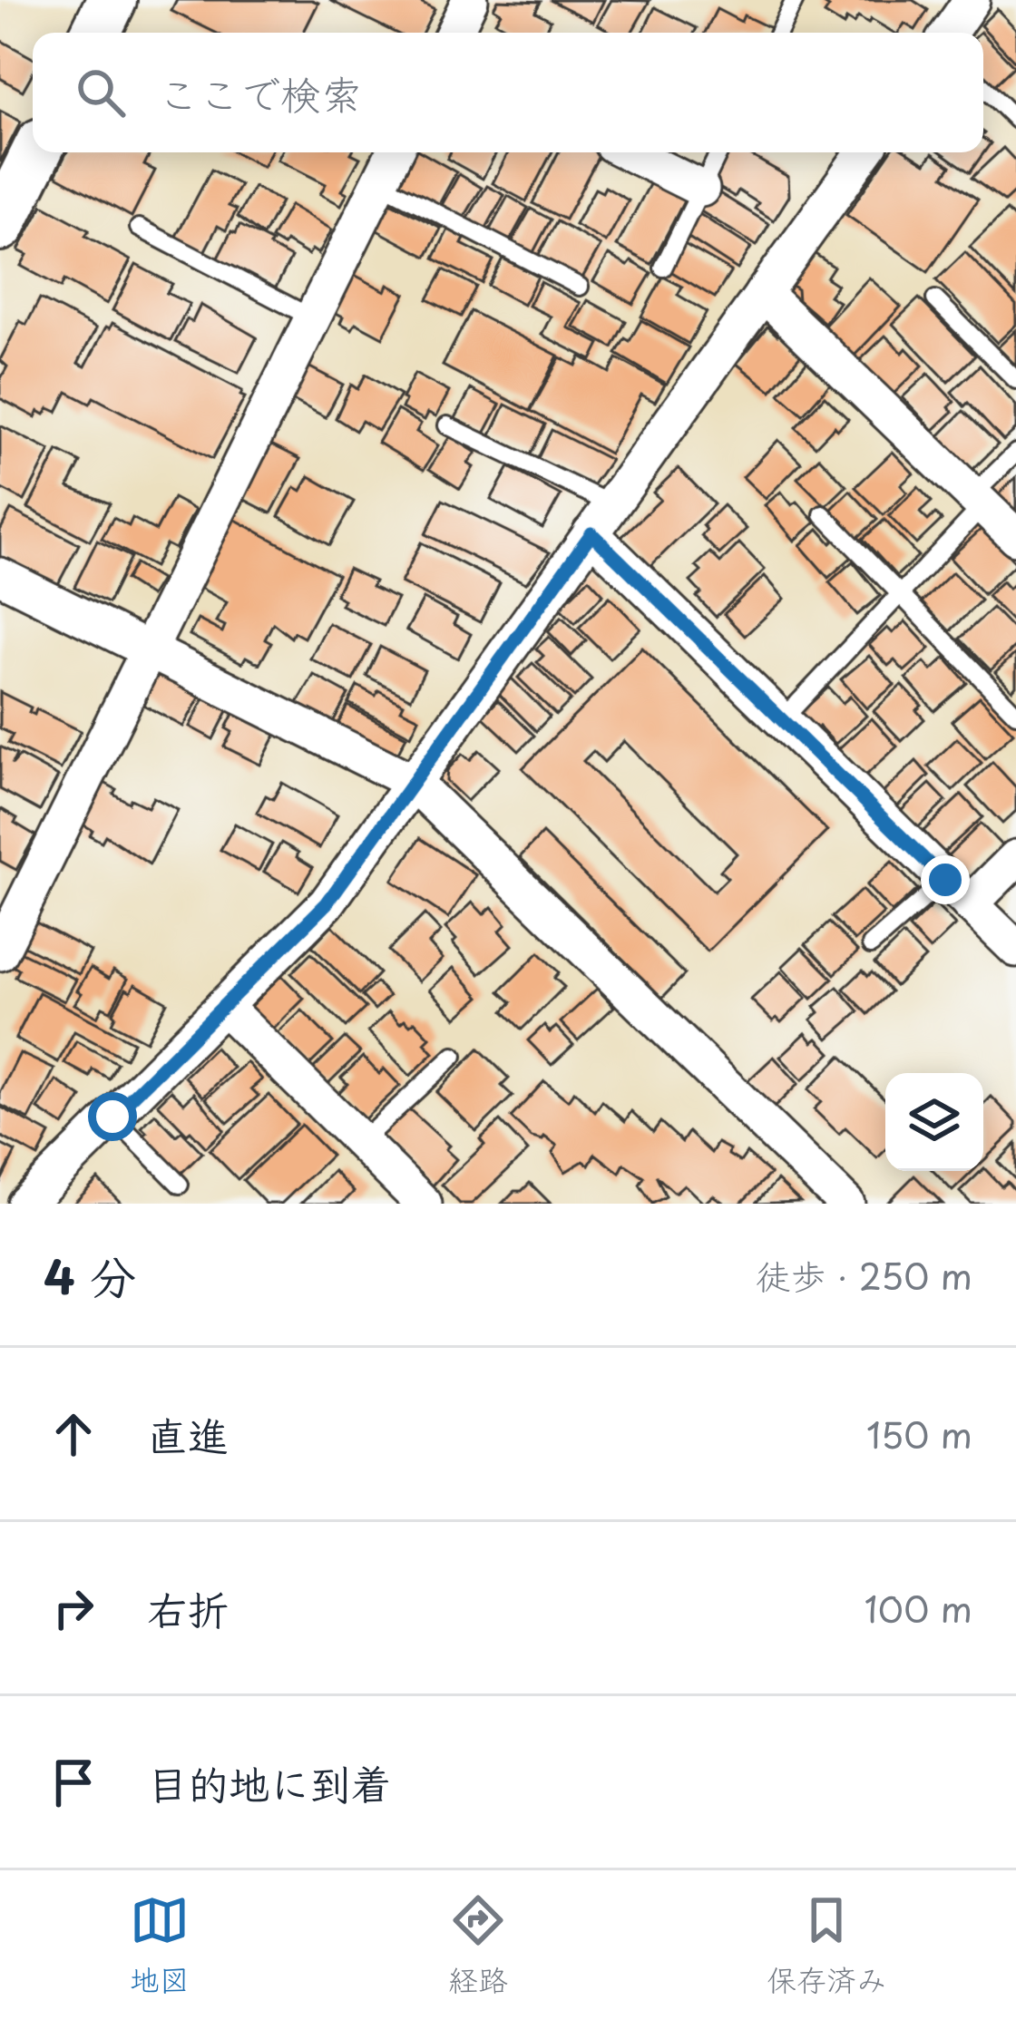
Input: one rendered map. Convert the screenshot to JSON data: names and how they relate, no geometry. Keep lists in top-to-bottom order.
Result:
{
  "page": {
    "search": "ここで検索",
    "heading": ["4 分", "徒歩 · 250 m"],
    "list": [
      ["直進", "150 m"],
      ["右折", "100 m"],
      "目的地に到着"
    ],
    "nav": ["地図", "経路", "保存済み"]
  }
}
